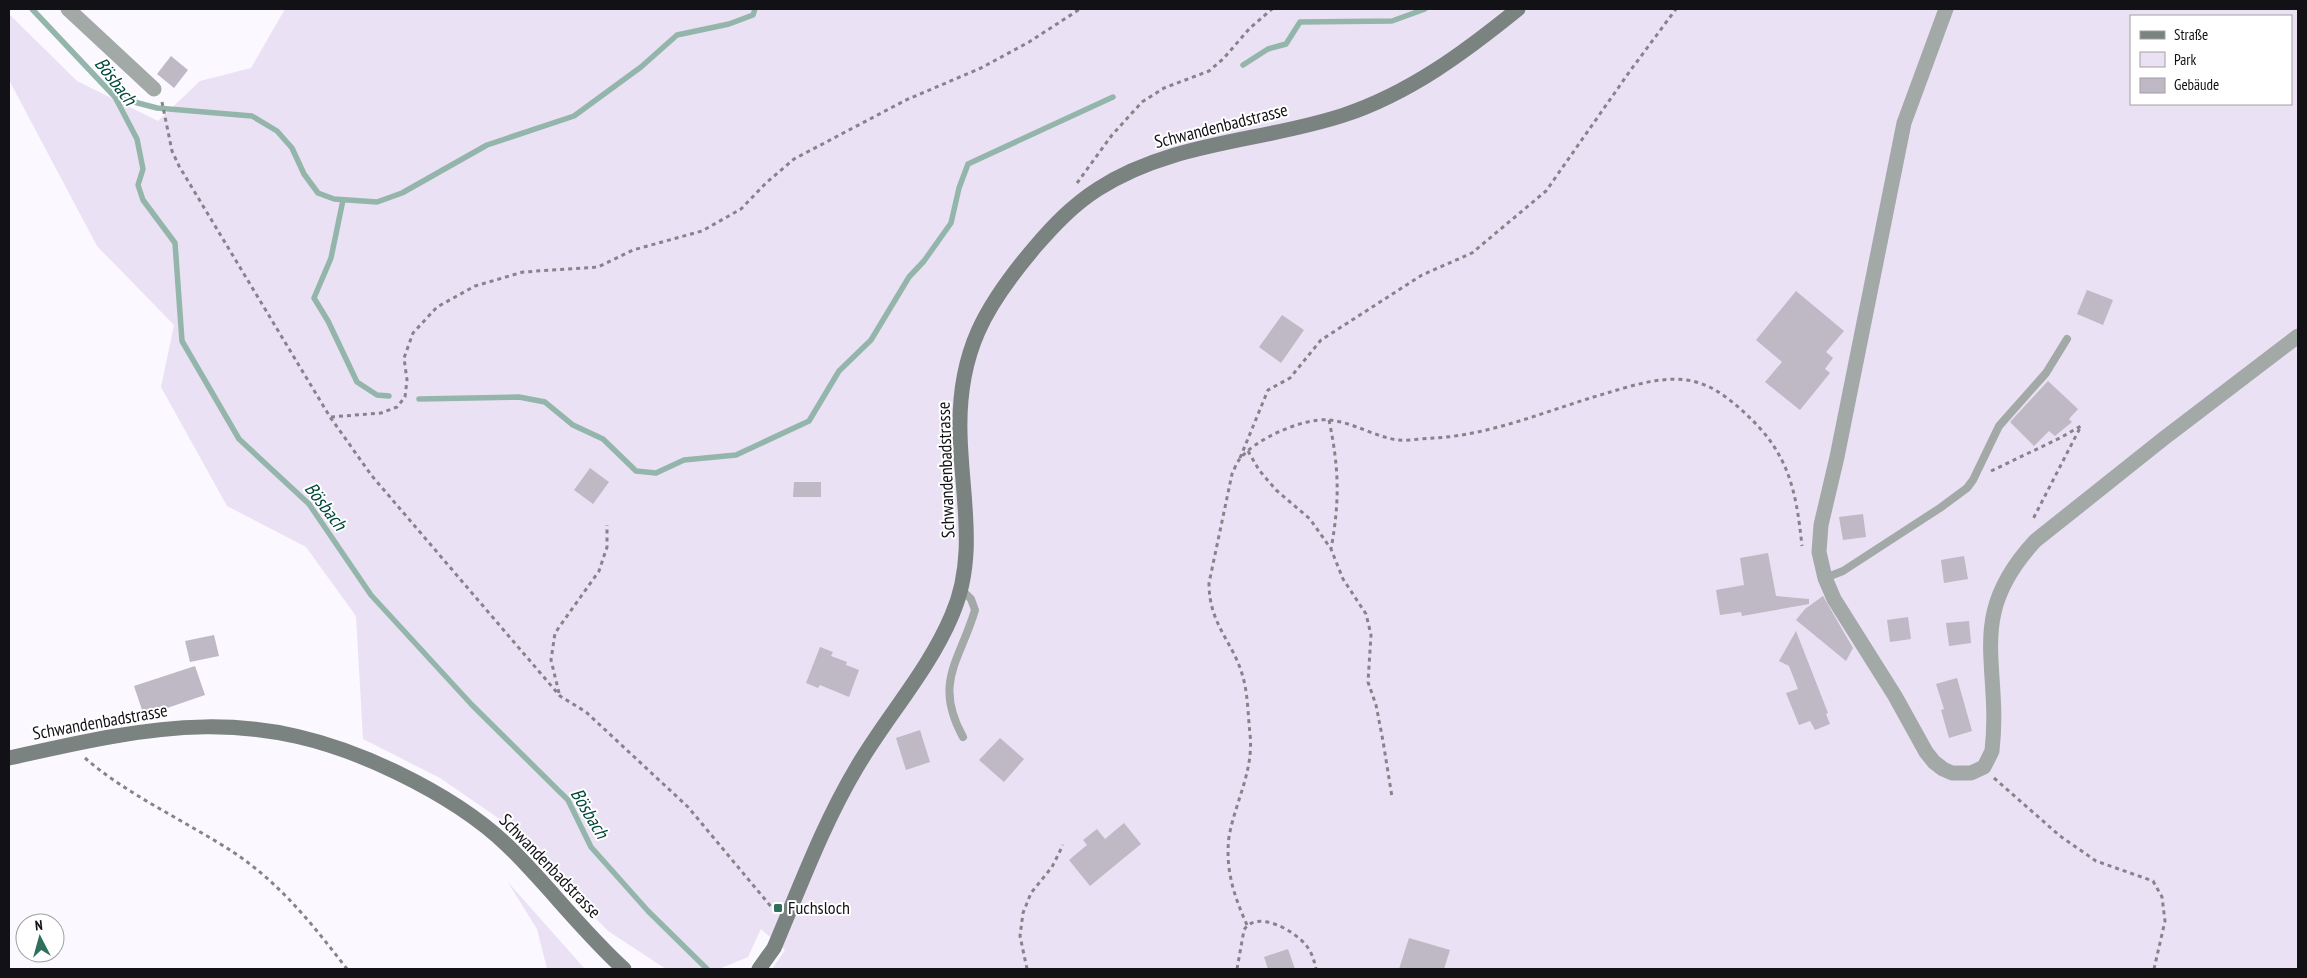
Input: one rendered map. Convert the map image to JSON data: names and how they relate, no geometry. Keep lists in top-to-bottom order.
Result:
{
  "streets": {
    "street": ["Schwandenbadstrasse"]
  },
  "water": ["Bösbach"],
  "places": {
    "transit": ["Fuchsloch"]
  },
  "legend": ["Straße", "Park", "Gebäude"],
  "north": "top"
}
